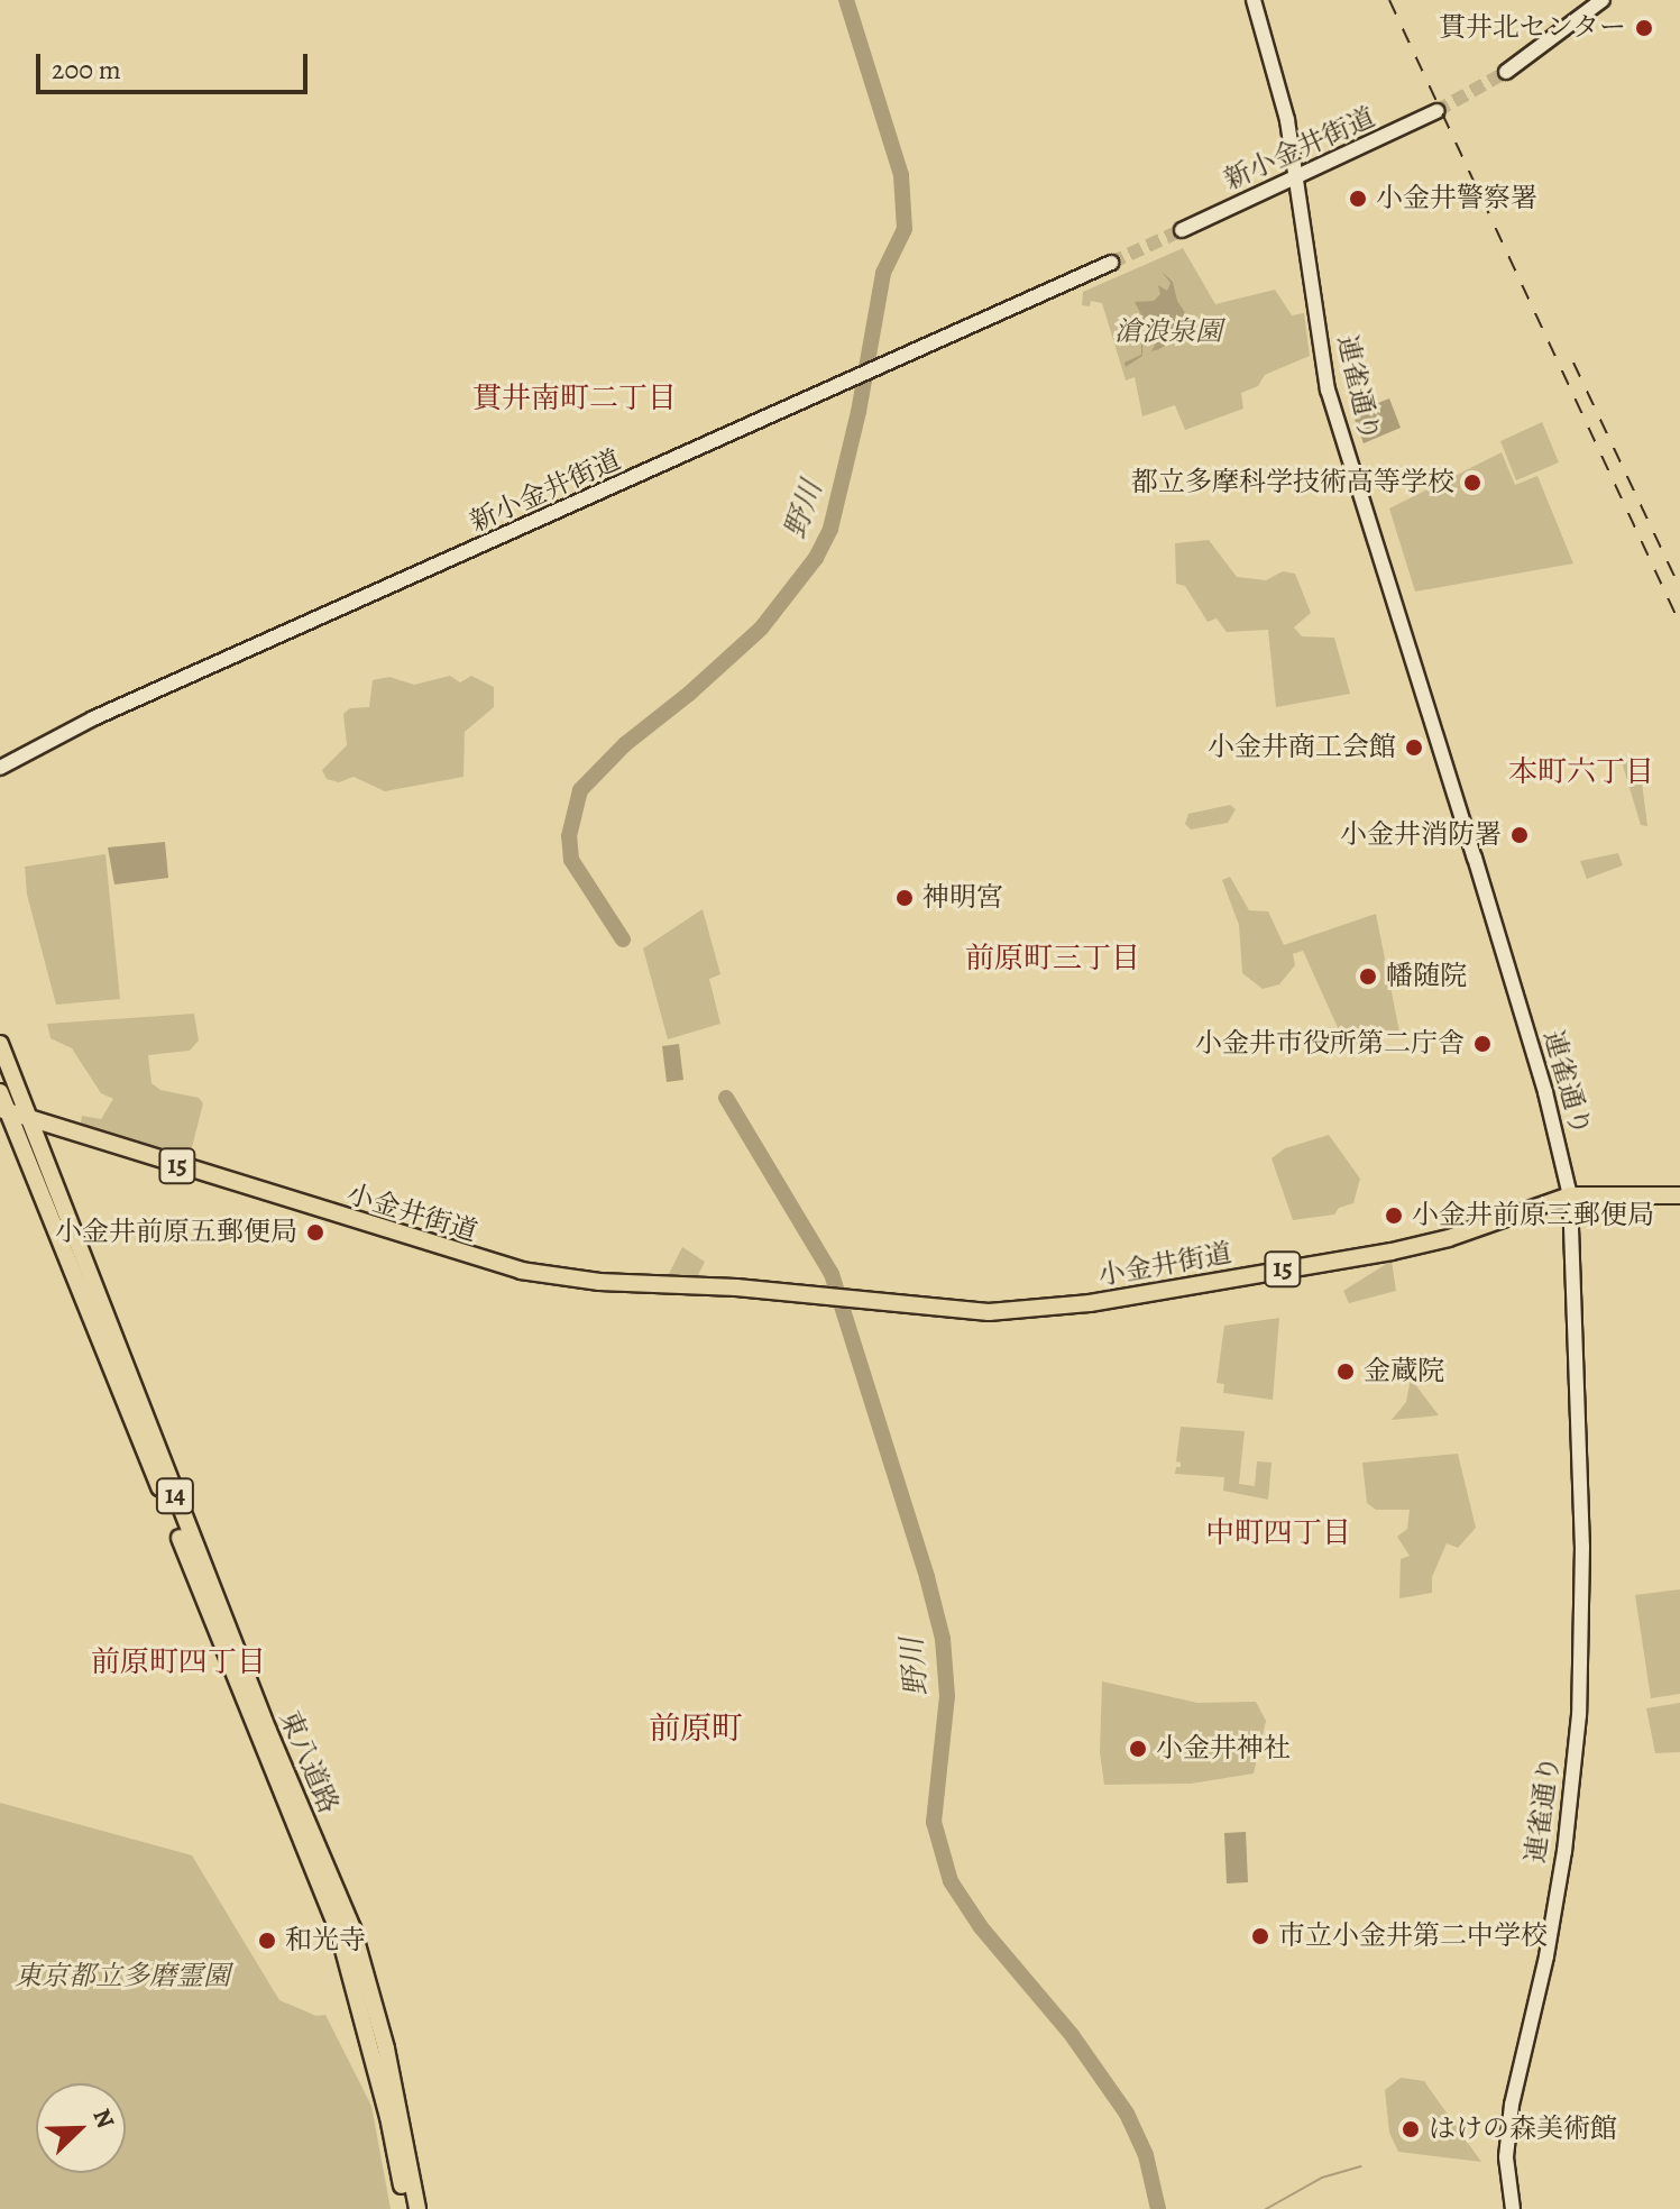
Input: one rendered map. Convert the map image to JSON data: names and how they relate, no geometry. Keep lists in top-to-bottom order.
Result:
{
  "streets": {
    "main road": [
      "新小金井街道",
      "連雀通り",
      "15",
      "小金井街道",
      "14",
      "東八道路"
    ]
  },
  "crossings": [
    ["新小金井街道", "連雀通り"],
    ["連雀通り", "小金井街道"],
    ["小金井街道", "東八道路"]
  ],
  "districts": [
    "貫井南町二丁目",
    "本町六丁目",
    "前原町三丁目",
    "中町四丁目",
    "前原町四丁目",
    "前原町"
  ],
  "water": ["野川"],
  "parks": ["滄浪泉園", "東京都立多磨霊園"],
  "places": [
    "貫井北センター",
    "小金井警察署",
    "都立多摩科学技術高等学校",
    "小金井商工会館",
    "小金井消防署",
    "神明宮",
    "幡随院",
    "小金井市役所第二庁舎",
    "小金井前原三郵便局",
    "小金井前原五郵便局",
    "金蔵院",
    "小金井神社",
    "市立小金井第二中学校",
    "和光寺",
    "はけの森美術館"
  ],
  "scale_bar": "200 m",
  "north": "top right"
}
